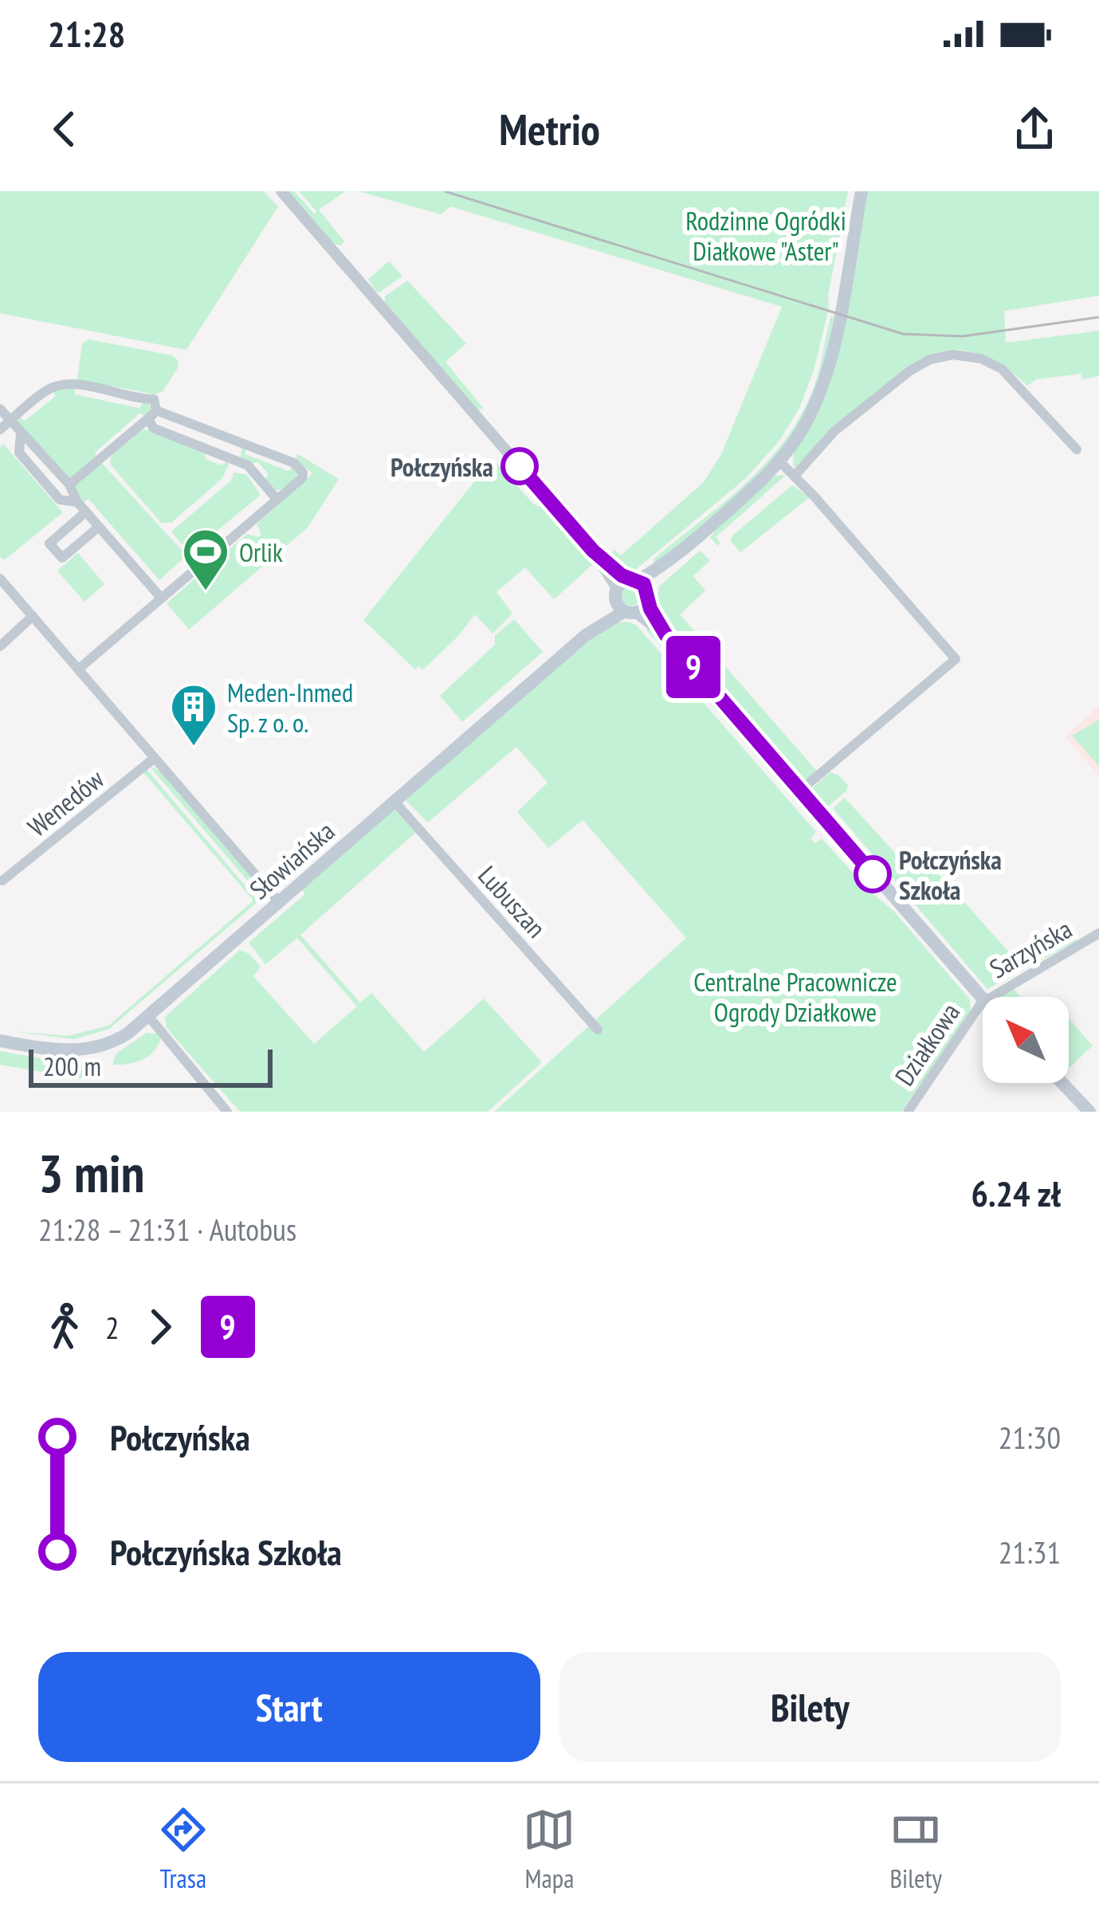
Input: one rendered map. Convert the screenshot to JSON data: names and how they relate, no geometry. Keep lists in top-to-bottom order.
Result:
{
  "streets": {
    "main road": ["Słowiańska"],
    "street": [
      "Wenedów",
      "Lubuszan",
      "Sarzyńska",
      "Działkowa"
    ]
  },
  "crossings": [
    ["Słowiańska", "Lubuszan"]
  ],
  "parks": ["Rodzinne Ogródki Diałkowe \"Aster\"", "Centralne Pracownicze Ogrody Działkowe"],
  "places": {
    "other": ["Połczyńska", "Połczyńska Szkoła"],
    "sports": ["Orlik"],
    "building": ["Meden-Inmed Sp. z o. o."]
  },
  "lines": ["bus line 9"],
  "scale_bar": "200 m",
  "north": "top left",
  "page": {
    "status": "21:28",
    "header": "Metrio",
    "on_map": "9",
    "scale": "200 m",
    "heading": ["3 min", "21:28 – 21:31 · Autobus", "6.24 zł"],
    "legs": ["2", "9"],
    "list": [
      {
        "name": "Połczyńska",
        "value": "21:30"
      },
      {
        "name": "Połczyńska Szkoła",
        "value": "21:31"
      }
    ],
    "buttons": ["Start", "Bilety"],
    "tabs": ["Trasa", "Mapa", "Bilety"]
  }
}
